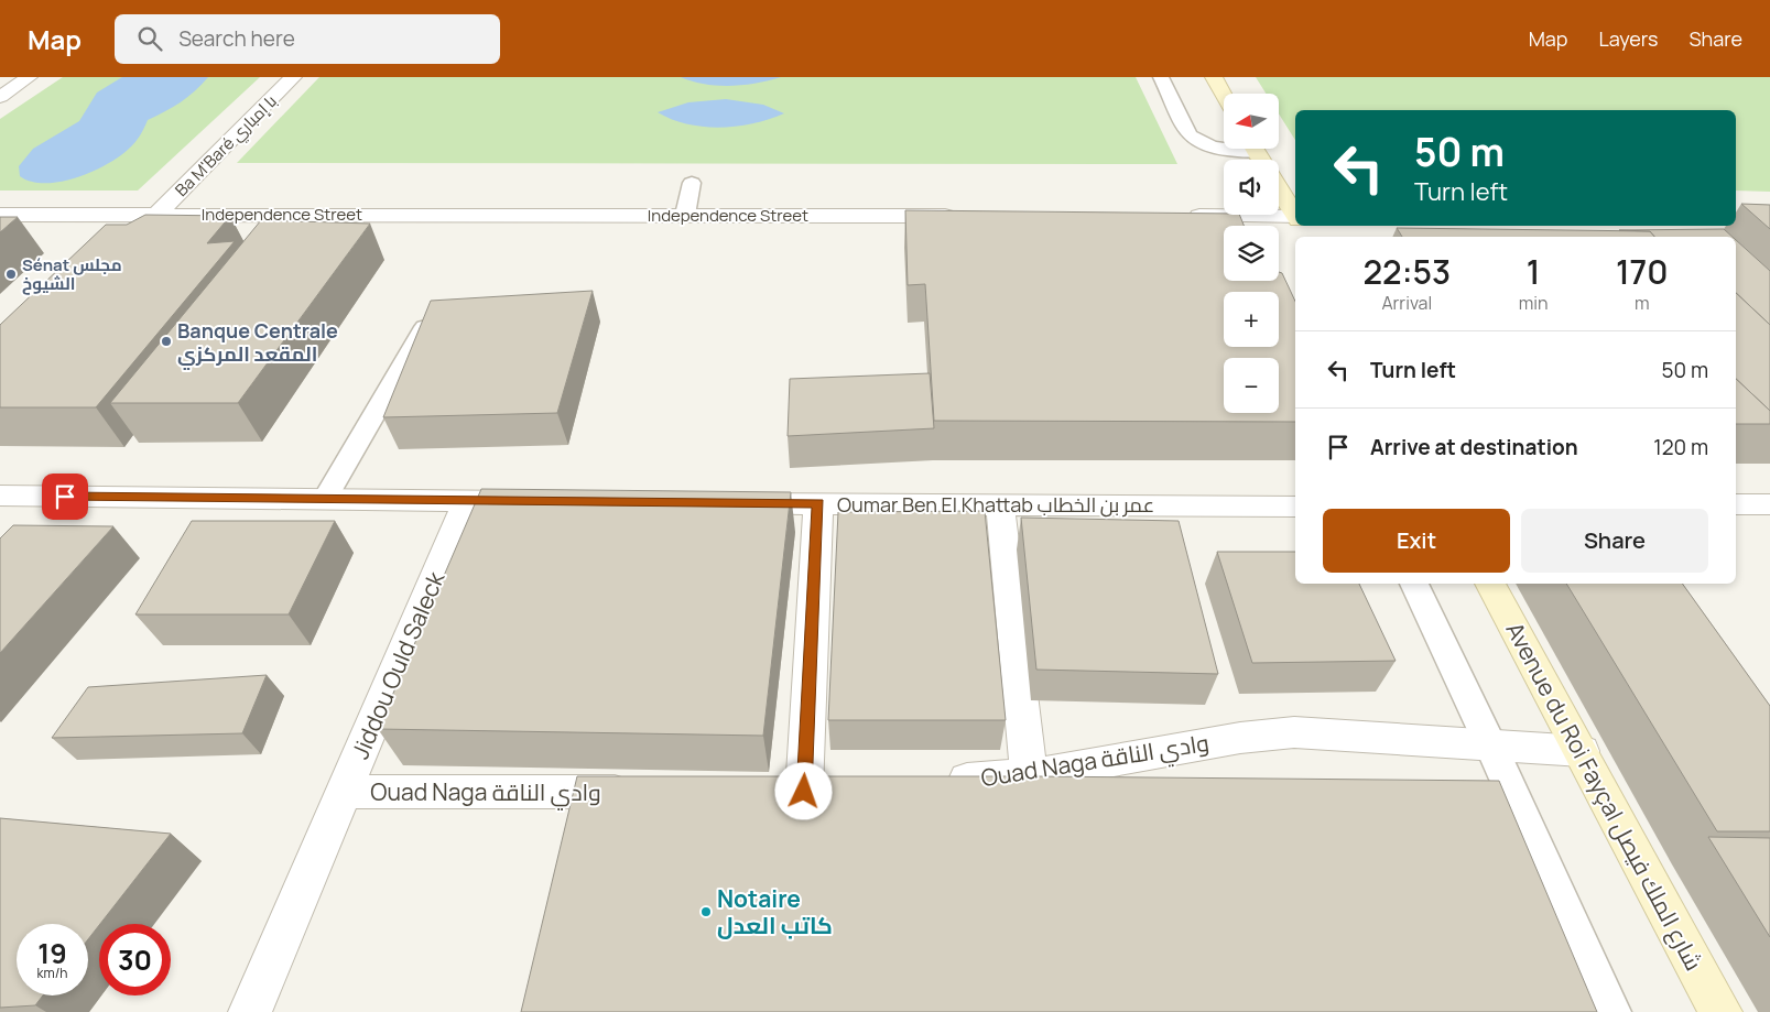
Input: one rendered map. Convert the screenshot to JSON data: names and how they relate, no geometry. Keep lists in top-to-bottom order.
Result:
{
  "streets": {
    "street": [
      "Ba M'Baré با إمباري",
      "Independence Street",
      "Oumar Ben El Khattab عمر بن الخطاب",
      "Jiddou Ould Saleck",
      "Ouad Naga وادي الناقة",
      "Avenue du Roi Fayçal شارع الملك فيصل"
    ]
  },
  "crossings": [
    ["Ba M'Baré با إمباري", "Independence Street"],
    ["Jiddou Ould Saleck", "Ouad Naga وادي الناقة"],
    ["Ouad Naga وادي الناقة", "Avenue du Roi Fayçal شارع الملك فيصل"]
  ],
  "places": ["Sénat مجلس الشيوخ", "Banque Centrale المقعد المركزي", "Notaire كاتب العدل"],
  "north": "left",
  "page": {
    "header": "Map",
    "search": "Search here",
    "nav": ["Map", "Layers", "Share"],
    "map_buttons": ["+", "−"],
    "turn": ["50 m", "Turn left"],
    "eta": [
      "22:53",
      "Arrival",
      "1",
      "min",
      "170",
      "m"
    ],
    "list": [
      {
        "name": "Turn left",
        "value": "50 m"
      },
      {
        "name": "Arrive at destination",
        "value": "120 m"
      }
    ],
    "buttons": ["Exit", "Share"],
    "speed": "19 km/h",
    "limit": "30"
  }
}
